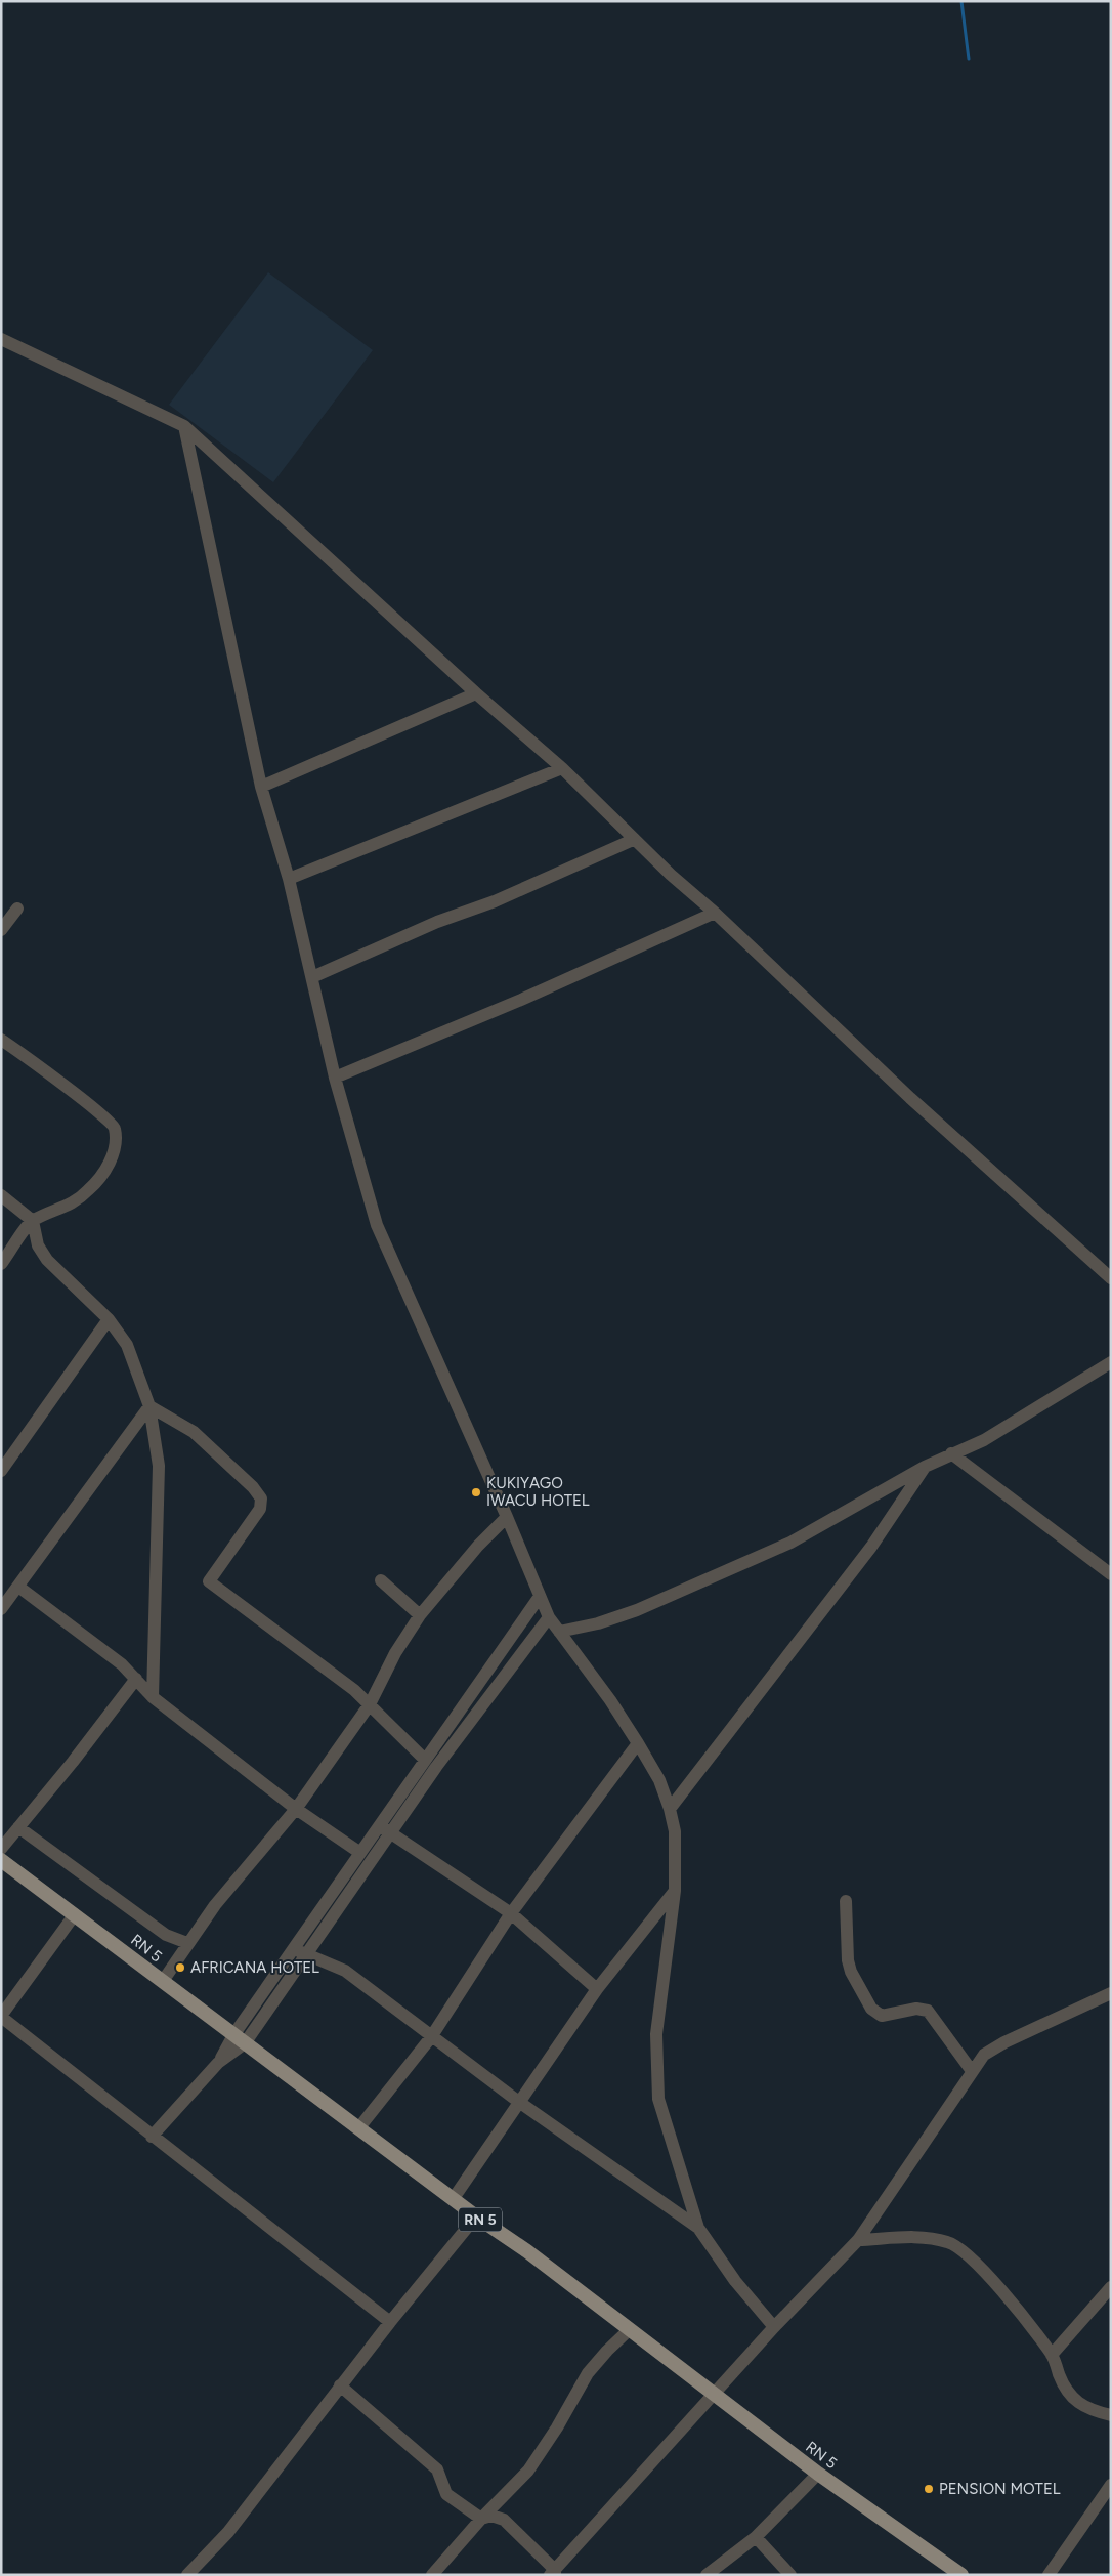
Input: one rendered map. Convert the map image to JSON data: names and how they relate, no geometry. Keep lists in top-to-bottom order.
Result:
{
  "streets": {
    "main road": ["RN 5"]
  },
  "places": ["KUKIYAGO IWACU HOTEL", "AFRICANA HOTEL", "PENSION MOTEL"]
}
